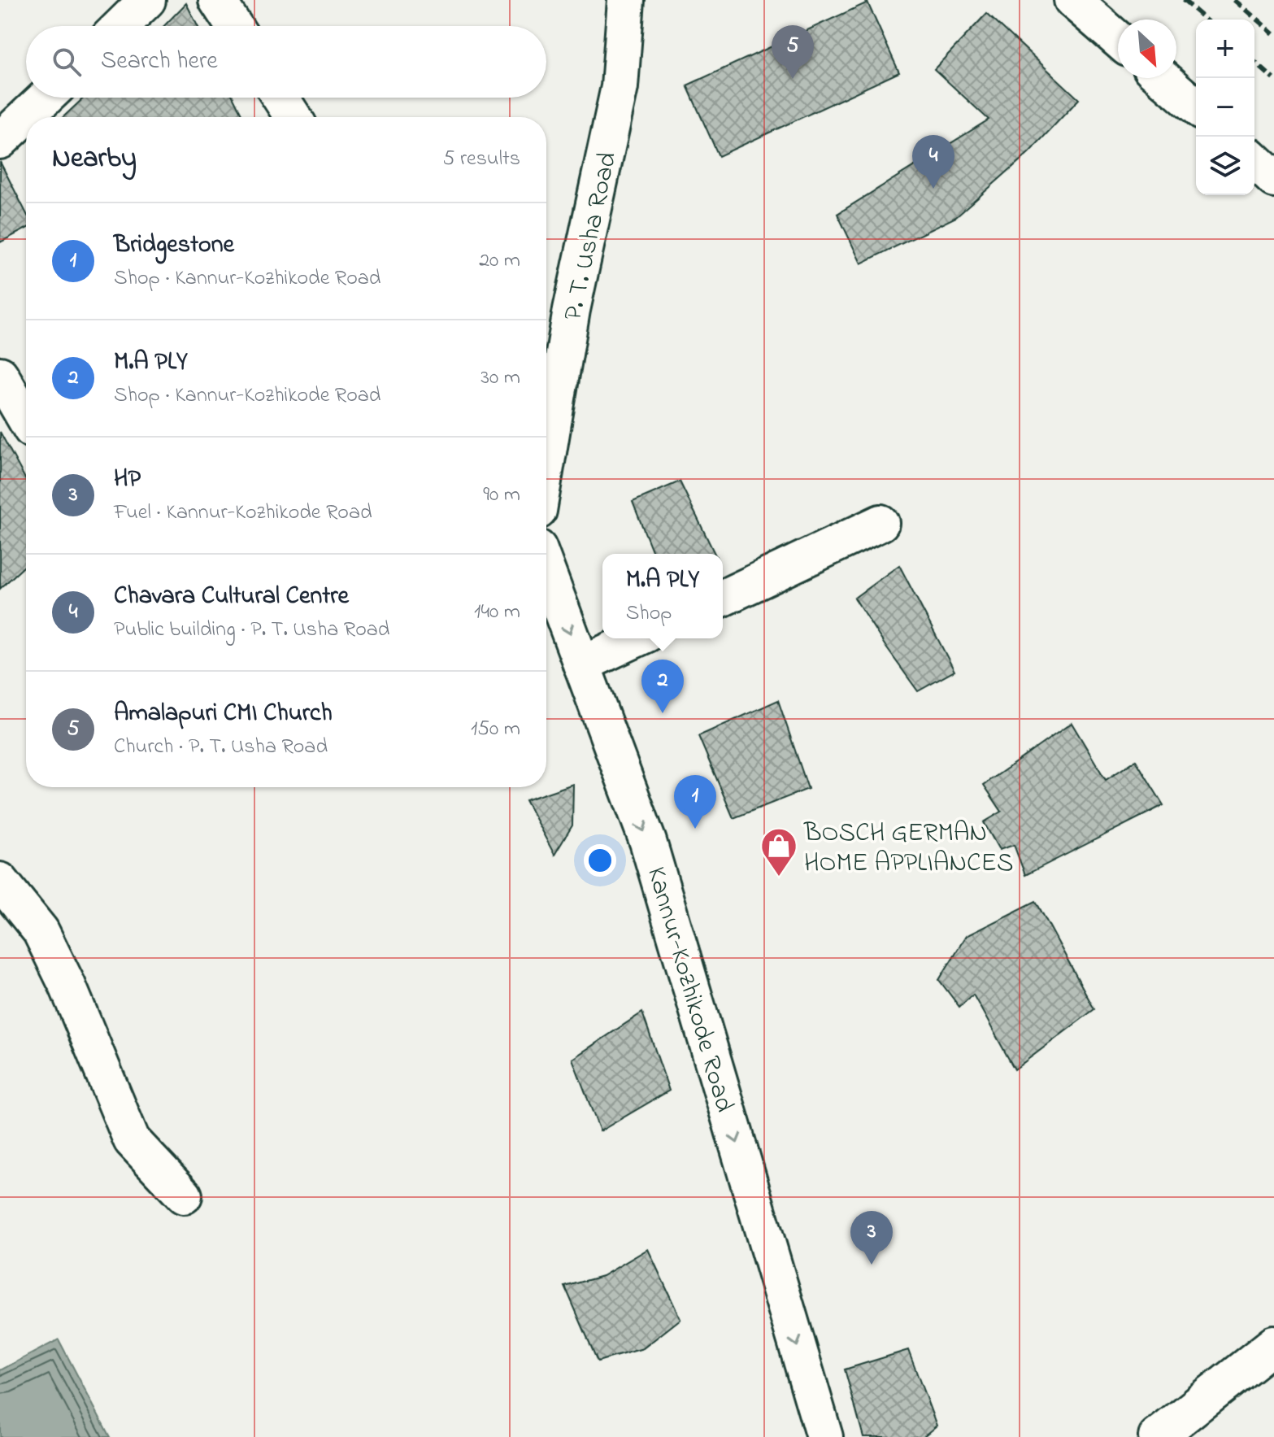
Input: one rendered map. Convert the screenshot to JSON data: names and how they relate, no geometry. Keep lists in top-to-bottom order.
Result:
{
  "streets": {
    "street": ["P. T. Usha Road", "Kannur-Kozhikode Road"]
  },
  "one_way": ["Kannur-Kozhikode Road"],
  "places": {
    "shop": ["BOSCH GERMAN HOME APPLIANCES"]
  },
  "north": "bottom right",
  "page": {
    "map_buttons": ["+", "−"],
    "pins": [
      "5",
      "4",
      "2",
      "1",
      "3"
    ],
    "search": "Search here",
    "heading": ["Nearby", "5 results"],
    "list": [
      {
        "mark": "1",
        "name": "Bridgestone",
        "note": "Shop · Kannur-Kozhikode Road",
        "value": "20 m"
      },
      {
        "mark": "2",
        "name": "M.A PLY",
        "note": "Shop · Kannur-Kozhikode Road",
        "value": "30 m"
      },
      {
        "mark": "3",
        "name": "HP",
        "note": "Fuel · Kannur-Kozhikode Road",
        "value": "90 m"
      },
      {
        "mark": "4",
        "name": "Chavara Cultural Centre",
        "note": "Public building · P. T. Usha Road",
        "value": "140 m"
      },
      {
        "mark": "5",
        "name": "Amalapuri CMI Church",
        "note": "Church · P. T. Usha Road",
        "value": "150 m"
      }
    ],
    "popup": ["M.A PLY", "Shop"]
  }
}
